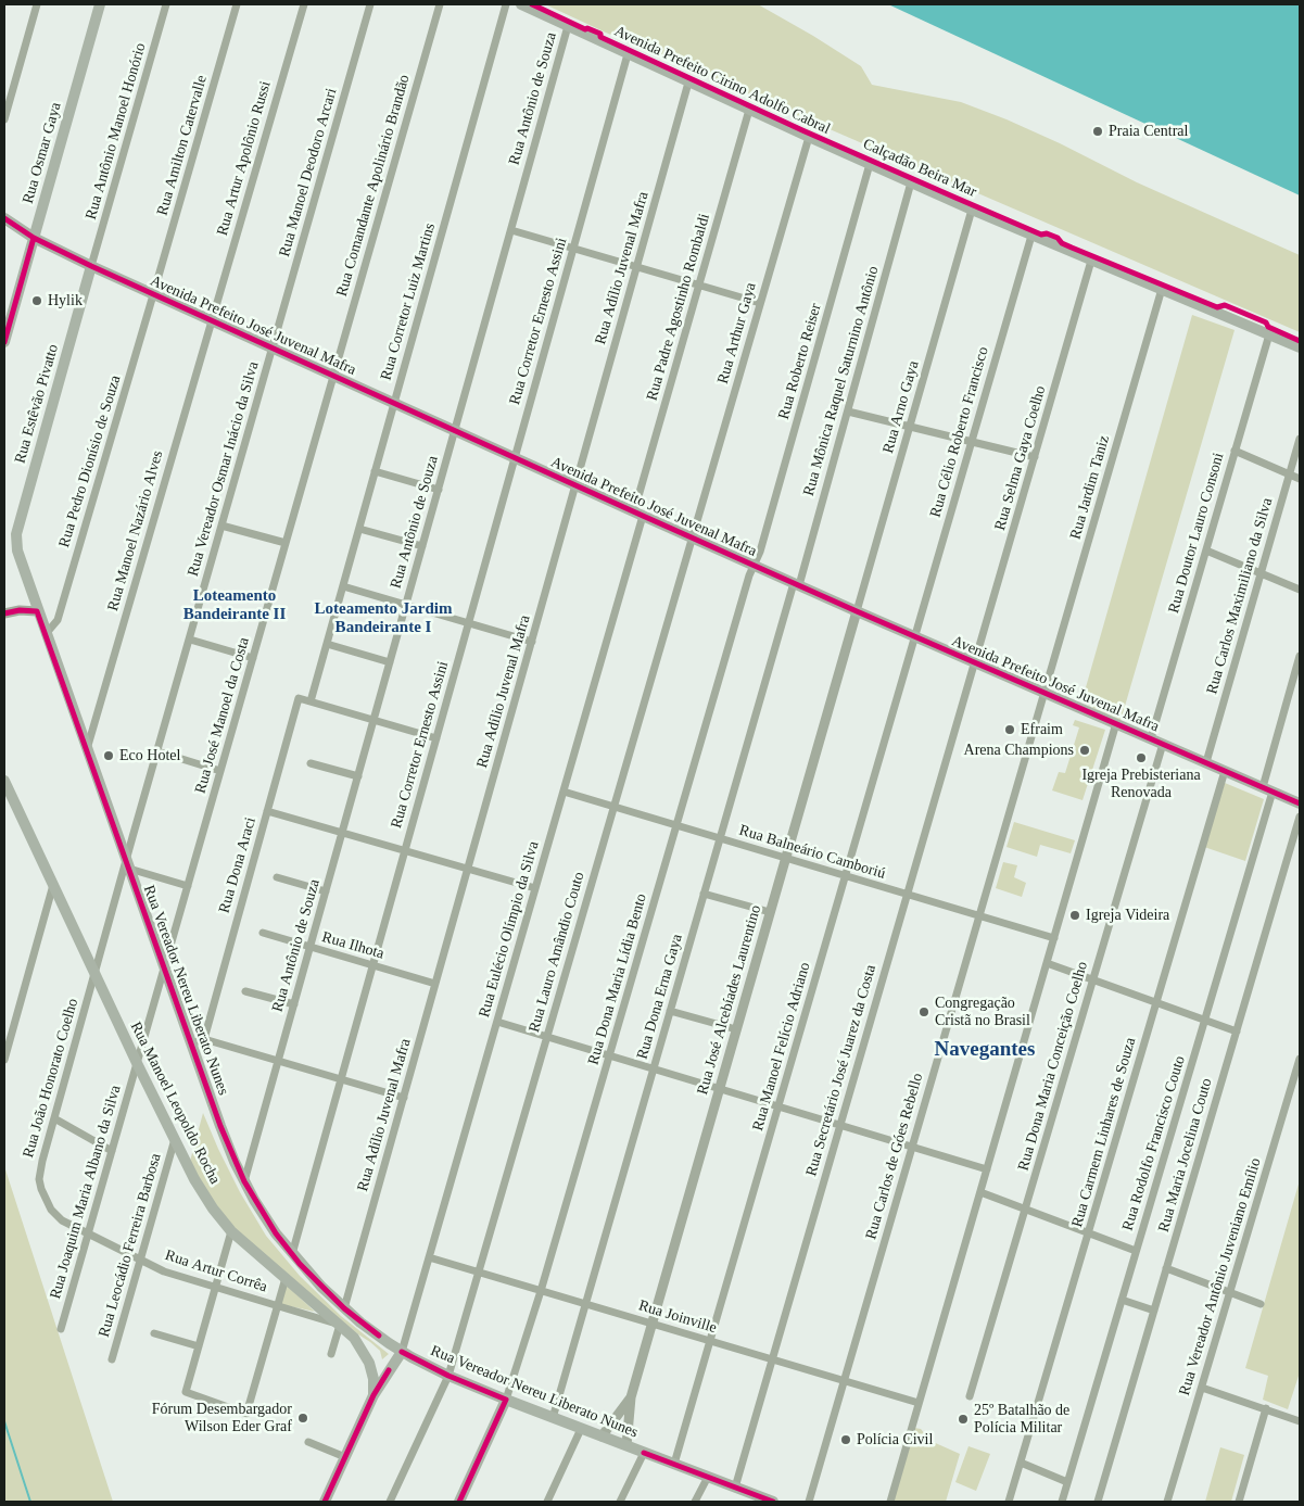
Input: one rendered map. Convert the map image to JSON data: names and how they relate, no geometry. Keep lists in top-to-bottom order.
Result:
{
  "streets": {
    "main road": [
      "Avenida Prefeito Cirino Adolfo Cabral",
      "Rua Osmar Gaya",
      "Avenida Prefeito José Juvenal Mafra",
      "Rua Estêvão Pivatto",
      "Rua Vereador Nereu Liberato Nunes",
      "Rua Manoel Leopoldo Rocha"
    ],
    "street": [
      "Rua Antônio de Souza",
      "Rua Antônio Manoel Honório",
      "Rua Amilton Catervalle",
      "Rua Artur Apolônio Russi",
      "Rua Manoel Deodoro Arcari",
      "Rua Comandante Apolinário Brandão",
      "Rua Adílio Juvenal Mafra",
      "Rua Corretor Luiz Martins",
      "Rua Padre Agostinho Rombaldi",
      "Rua Corretor Ernesto Assini",
      "Rua Arthur Gaya",
      "Rua Roberto Reiser",
      "Rua Mônica Raquel Saturnino Antônio",
      "Rua Arno Gaya",
      "Rua Célio Roberto Francisco",
      "Rua Selma Gaya Coelho",
      "Rua Pedro Dionísio de Souza",
      "Rua Vereador Osmar Inácio da Silva",
      "Rua Jardim Taniz",
      "Rua Manoel Nazário Alves",
      "Rua Doutor Lauro Consoni",
      "Rua Carlos Maximiliano da Silva",
      "Rua José Manoel da Costa",
      "Rua Balneário Camboriú",
      "Rua Dona Araci",
      "Rua Eulécio Olímpio da Silva",
      "Rua Ilhota",
      "Rua Lauro Amândio Couto",
      "Rua Dona Maria Lídia Bento",
      "Rua Dona Erna Gaya",
      "Rua José Alcebíades Laurentino",
      "Rua Manoel Felício Adriano",
      "Rua Dona Maria Conceição Coelho",
      "Rua Secretário José Juarez da Costa",
      "Rua João Honorato Coelho",
      "Rua Carmem Linhares de Souza",
      "Rua Rodolfo Francisco Couto",
      "Rua Maria Jocelina Couto",
      "Rua Carlos de Góes Rebello",
      "Rua Joaquim Maria Albano da Silva",
      "Rua Leocádio Ferreira Barbosa",
      "Rua Artur Corrêa",
      "Rua Vereador Antônio Juveniano Emílio",
      "Rua Joinville"
    ],
    "cycle path": ["Calçadão Beira Mar"]
  },
  "crossings": [
    ["Avenida Prefeito Cirino Adolfo Cabral", "Rua Antônio de Souza"],
    ["Avenida Prefeito Cirino Adolfo Cabral", "Rua Adílio Juvenal Mafra"],
    ["Avenida Prefeito Cirino Adolfo Cabral", "Rua Padre Agostinho Rombaldi"],
    ["Avenida Prefeito Cirino Adolfo Cabral", "Rua Corretor Ernesto Assini"],
    ["Avenida Prefeito Cirino Adolfo Cabral", "Rua Arthur Gaya"],
    ["Avenida Prefeito Cirino Adolfo Cabral", "Rua Roberto Reiser"],
    ["Avenida Prefeito Cirino Adolfo Cabral", "Rua Mônica Raquel Saturnino Antônio"],
    ["Avenida Prefeito Cirino Adolfo Cabral", "Rua Arno Gaya"],
    ["Avenida Prefeito Cirino Adolfo Cabral", "Rua Célio Roberto Francisco"],
    ["Avenida Prefeito Cirino Adolfo Cabral", "Rua Selma Gaya Coelho"],
    ["Avenida Prefeito Cirino Adolfo Cabral", "Rua Jardim Taniz"],
    ["Avenida Prefeito Cirino Adolfo Cabral", "Rua Doutor Lauro Consoni"],
    ["Rua Antônio de Souza", "Avenida Prefeito José Juvenal Mafra"],
    ["Rua Antônio de Souza", "Rua Ilhota"],
    ["Rua Antônio de Souza", "Rua Vereador Nereu Liberato Nunes"],
    ["Rua Antônio Manoel Honório", "Avenida Prefeito José Juvenal Mafra"],
    ["Rua Antônio Manoel Honório", "Rua Estêvão Pivatto"],
    ["Rua Amilton Catervalle", "Avenida Prefeito José Juvenal Mafra"],
    ["Rua Amilton Catervalle", "Rua Pedro Dionísio de Souza"],
    ["Rua Osmar Gaya", "Avenida Prefeito José Juvenal Mafra"],
    ["Rua Artur Apolônio Russi", "Avenida Prefeito José Juvenal Mafra"],
    ["Rua Artur Apolônio Russi", "Rua Manoel Nazário Alves"],
    ["Rua Manoel Deodoro Arcari", "Avenida Prefeito José Juvenal Mafra"],
    ["Rua Manoel Deodoro Arcari", "Rua Vereador Osmar Inácio da Silva"],
    ["Rua Comandante Apolinário Brandão", "Avenida Prefeito José Juvenal Mafra"],
    ["Rua Comandante Apolinário Brandão", "Rua José Manoel da Costa"],
    ["Rua Adílio Juvenal Mafra", "Avenida Prefeito José Juvenal Mafra"],
    ["Rua Adílio Juvenal Mafra", "Rua Ilhota"],
    ["Rua Adílio Juvenal Mafra", "Rua Vereador Nereu Liberato Nunes"],
    ["Rua Corretor Luiz Martins", "Avenida Prefeito José Juvenal Mafra"],
    ["Rua Corretor Luiz Martins", "Rua Dona Araci"],
    ["Rua Padre Agostinho Rombaldi", "Avenida Prefeito José Juvenal Mafra"],
    ["Rua Padre Agostinho Rombaldi", "Rua Eulécio Olímpio da Silva"],
    ["Rua Corretor Ernesto Assini", "Avenida Prefeito José Juvenal Mafra"],
    ["Rua Corretor Ernesto Assini", "Rua Ilhota"],
    ["Rua Corretor Ernesto Assini", "Rua Vereador Nereu Liberato Nunes"],
    ["Avenida Prefeito José Juvenal Mafra", "Rua Arthur Gaya"],
    ["Avenida Prefeito José Juvenal Mafra", "Rua Roberto Reiser"],
    ["Avenida Prefeito José Juvenal Mafra", "Rua Mônica Raquel Saturnino Antônio"],
    ["Avenida Prefeito José Juvenal Mafra", "Rua Estêvão Pivatto"],
    ["Avenida Prefeito José Juvenal Mafra", "Rua Arno Gaya"],
    ["Avenida Prefeito José Juvenal Mafra", "Rua Célio Roberto Francisco"],
    ["Avenida Prefeito José Juvenal Mafra", "Rua Selma Gaya Coelho"],
    ["Avenida Prefeito José Juvenal Mafra", "Rua Pedro Dionísio de Souza"],
    ["Avenida Prefeito José Juvenal Mafra", "Rua Vereador Osmar Inácio da Silva"],
    ["Avenida Prefeito José Juvenal Mafra", "Rua Jardim Taniz"],
    ["Avenida Prefeito José Juvenal Mafra", "Rua Manoel Nazário Alves"],
    ["Avenida Prefeito José Juvenal Mafra", "Rua Doutor Lauro Consoni"],
    ["Avenida Prefeito José Juvenal Mafra", "Rua Carlos Maximiliano da Silva"],
    ["Avenida Prefeito José Juvenal Mafra", "Rua José Manoel da Costa"],
    ["Avenida Prefeito José Juvenal Mafra", "Rua Eulécio Olímpio da Silva"],
    ["Avenida Prefeito José Juvenal Mafra", "Rua Lauro Amândio Couto"],
    ["Avenida Prefeito José Juvenal Mafra", "Rua Dona Maria Lídia Bento"],
    ["Avenida Prefeito José Juvenal Mafra", "Rua Dona Erna Gaya"],
    ["Avenida Prefeito José Juvenal Mafra", "Rua José Alcebíades Laurentino"],
    ["Avenida Prefeito José Juvenal Mafra", "Rua Manoel Felício Adriano"],
    ["Avenida Prefeito José Juvenal Mafra", "Rua Dona Maria Conceição Coelho"],
    ["Avenida Prefeito José Juvenal Mafra", "Rua Secretário José Juarez da Costa"],
    ["Avenida Prefeito José Juvenal Mafra", "Rua Carmem Linhares de Souza"],
    ["Avenida Prefeito José Juvenal Mafra", "Rua Rodolfo Francisco Couto"],
    ["Avenida Prefeito José Juvenal Mafra", "Rua Carlos de Góes Rebello"],
    ["Rua Arthur Gaya", "Rua Lauro Amândio Couto"],
    ["Rua Roberto Reiser", "Rua Dona Maria Lídia Bento"],
    ["Rua Mônica Raquel Saturnino Antônio", "Rua Dona Erna Gaya"],
    ["Rua Estêvão Pivatto", "Rua Vereador Nereu Liberato Nunes"],
    ["Rua Arno Gaya", "Rua José Alcebíades Laurentino"],
    ["Rua Célio Roberto Francisco", "Rua Manoel Felício Adriano"],
    ["Rua Selma Gaya Coelho", "Rua Secretário José Juarez da Costa"],
    ["Rua Pedro Dionísio de Souza", "Rua Vereador Nereu Liberato Nunes"],
    ["Rua Vereador Osmar Inácio da Silva", "Rua Vereador Nereu Liberato Nunes"],
    ["Rua Vereador Osmar Inácio da Silva", "Rua João Honorato Coelho"],
    ["Rua Vereador Osmar Inácio da Silva", "Rua Manoel Leopoldo Rocha"],
    ["Rua Jardim Taniz", "Rua Carlos de Góes Rebello"],
    ["Rua Manoel Nazário Alves", "Rua Vereador Nereu Liberato Nunes"],
    ["Rua José Manoel da Costa", "Rua Vereador Nereu Liberato Nunes"],
    ["Rua José Manoel da Costa", "Rua Manoel Leopoldo Rocha"],
    ["Rua José Manoel da Costa", "Rua Joaquim Maria Albano da Silva"],
    ["Rua Balneário Camboriú", "Rua Eulécio Olímpio da Silva"],
    ["Rua Balneário Camboriú", "Rua Lauro Amândio Couto"],
    ["Rua Balneário Camboriú", "Rua Dona Maria Lídia Bento"],
    ["Rua Balneário Camboriú", "Rua Dona Erna Gaya"],
    ["Rua Balneário Camboriú", "Rua José Alcebíades Laurentino"],
    ["Rua Balneário Camboriú", "Rua Manoel Felício Adriano"],
    ["Rua Balneário Camboriú", "Rua Secretário José Juarez da Costa"],
    ["Rua Balneário Camboriú", "Rua Carlos de Góes Rebello"],
    ["Rua Eulécio Olímpio da Silva", "Rua Vereador Nereu Liberato Nunes"],
    ["Rua Eulécio Olímpio da Silva", "Rua Joinville"],
    ["Rua Lauro Amândio Couto", "Rua Vereador Nereu Liberato Nunes"],
    ["Rua Lauro Amândio Couto", "Rua Joinville"],
    ["Rua Dona Maria Lídia Bento", "Rua Vereador Nereu Liberato Nunes"],
    ["Rua Dona Maria Lídia Bento", "Rua Joinville"],
    ["Rua Vereador Nereu Liberato Nunes", "Rua Dona Erna Gaya"],
    ["Rua Vereador Nereu Liberato Nunes", "Rua José Alcebíades Laurentino"],
    ["Rua Vereador Nereu Liberato Nunes", "Rua Manoel Felício Adriano"],
    ["Rua Vereador Nereu Liberato Nunes", "Rua Secretário José Juarez da Costa"],
    ["Rua Dona Erna Gaya", "Rua Joinville"],
    ["Rua José Alcebíades Laurentino", "Rua Joinville"],
    ["Rua Manoel Felício Adriano", "Rua Joinville"],
    ["Rua Secretário José Juarez da Costa", "Rua Joinville"],
    ["Rua João Honorato Coelho", "Rua Manoel Leopoldo Rocha"],
    ["Rua João Honorato Coelho", "Rua Joaquim Maria Albano da Silva"],
    ["Rua João Honorato Coelho", "Rua Artur Corrêa"],
    ["Rua Manoel Leopoldo Rocha", "Rua Joaquim Maria Albano da Silva"],
    ["Rua Manoel Leopoldo Rocha", "Rua Leocádio Ferreira Barbosa"],
    ["Rua Manoel Leopoldo Rocha", "Rua Artur Corrêa"],
    ["Rua Carlos de Góes Rebello", "Rua Joinville"],
    ["Rua Joaquim Maria Albano da Silva", "Rua Artur Corrêa"],
    ["Rua Leocádio Ferreira Barbosa", "Rua Artur Corrêa"]
  ],
  "districts": ["Loteamento Bandeirante II", "Loteamento Jardim Bandeirante I", "Navegantes"],
  "places": [
    "Praia Central",
    "Hylik",
    "Efraim",
    "Arena Champions",
    "Eco Hotel",
    "Igreja Prebisteriana Renovada",
    "Igreja Videira",
    "Congregação Cristã no Brasil",
    "Fórum Desembargador Wilson Eder Graf",
    "25º Batalhão de Polícia Militar",
    "Polícia Civil"
  ]
}
